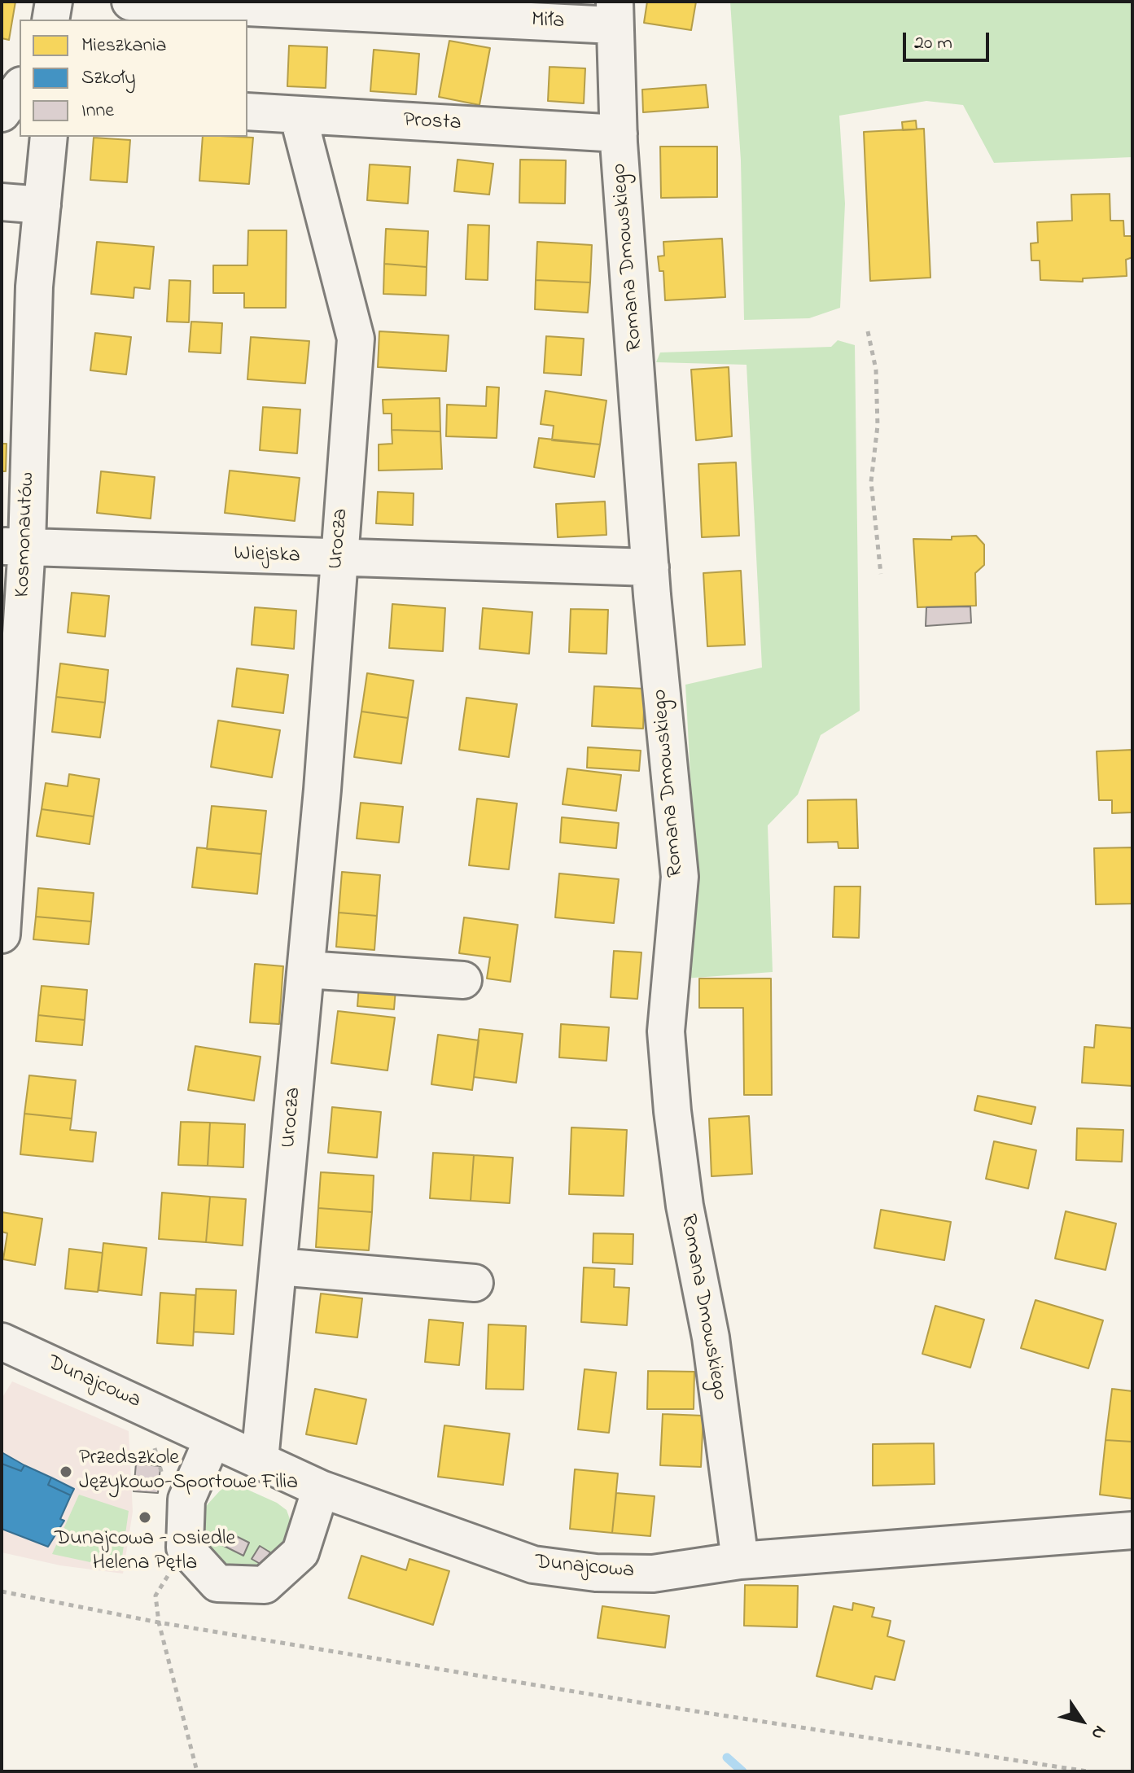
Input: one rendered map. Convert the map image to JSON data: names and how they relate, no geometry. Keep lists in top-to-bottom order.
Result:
{
  "streets": {
    "street": [
      "Miła",
      "Prosta",
      "Romana Dmowskiego",
      "Kosmonautów",
      "Urocza",
      "Wiejska",
      "Dunajcowa"
    ]
  },
  "crossings": [
    ["Miła", "Romana Dmowskiego"],
    ["Prosta", "Romana Dmowskiego"],
    ["Prosta", "Urocza"],
    ["Romana Dmowskiego", "Wiejska"],
    ["Romana Dmowskiego", "Dunajcowa"],
    ["Kosmonautów", "Wiejska"],
    ["Urocza", "Wiejska"],
    ["Urocza", "Dunajcowa"]
  ],
  "places": ["Przedszkole Językowo-Sportowe Filia", "Dunajcowa - Osiedle Helena Pętla"],
  "legend": ["Mieszkania", "Szkoły", "Inne"],
  "scale_bar": "20 m",
  "north": "bottom right"
}
